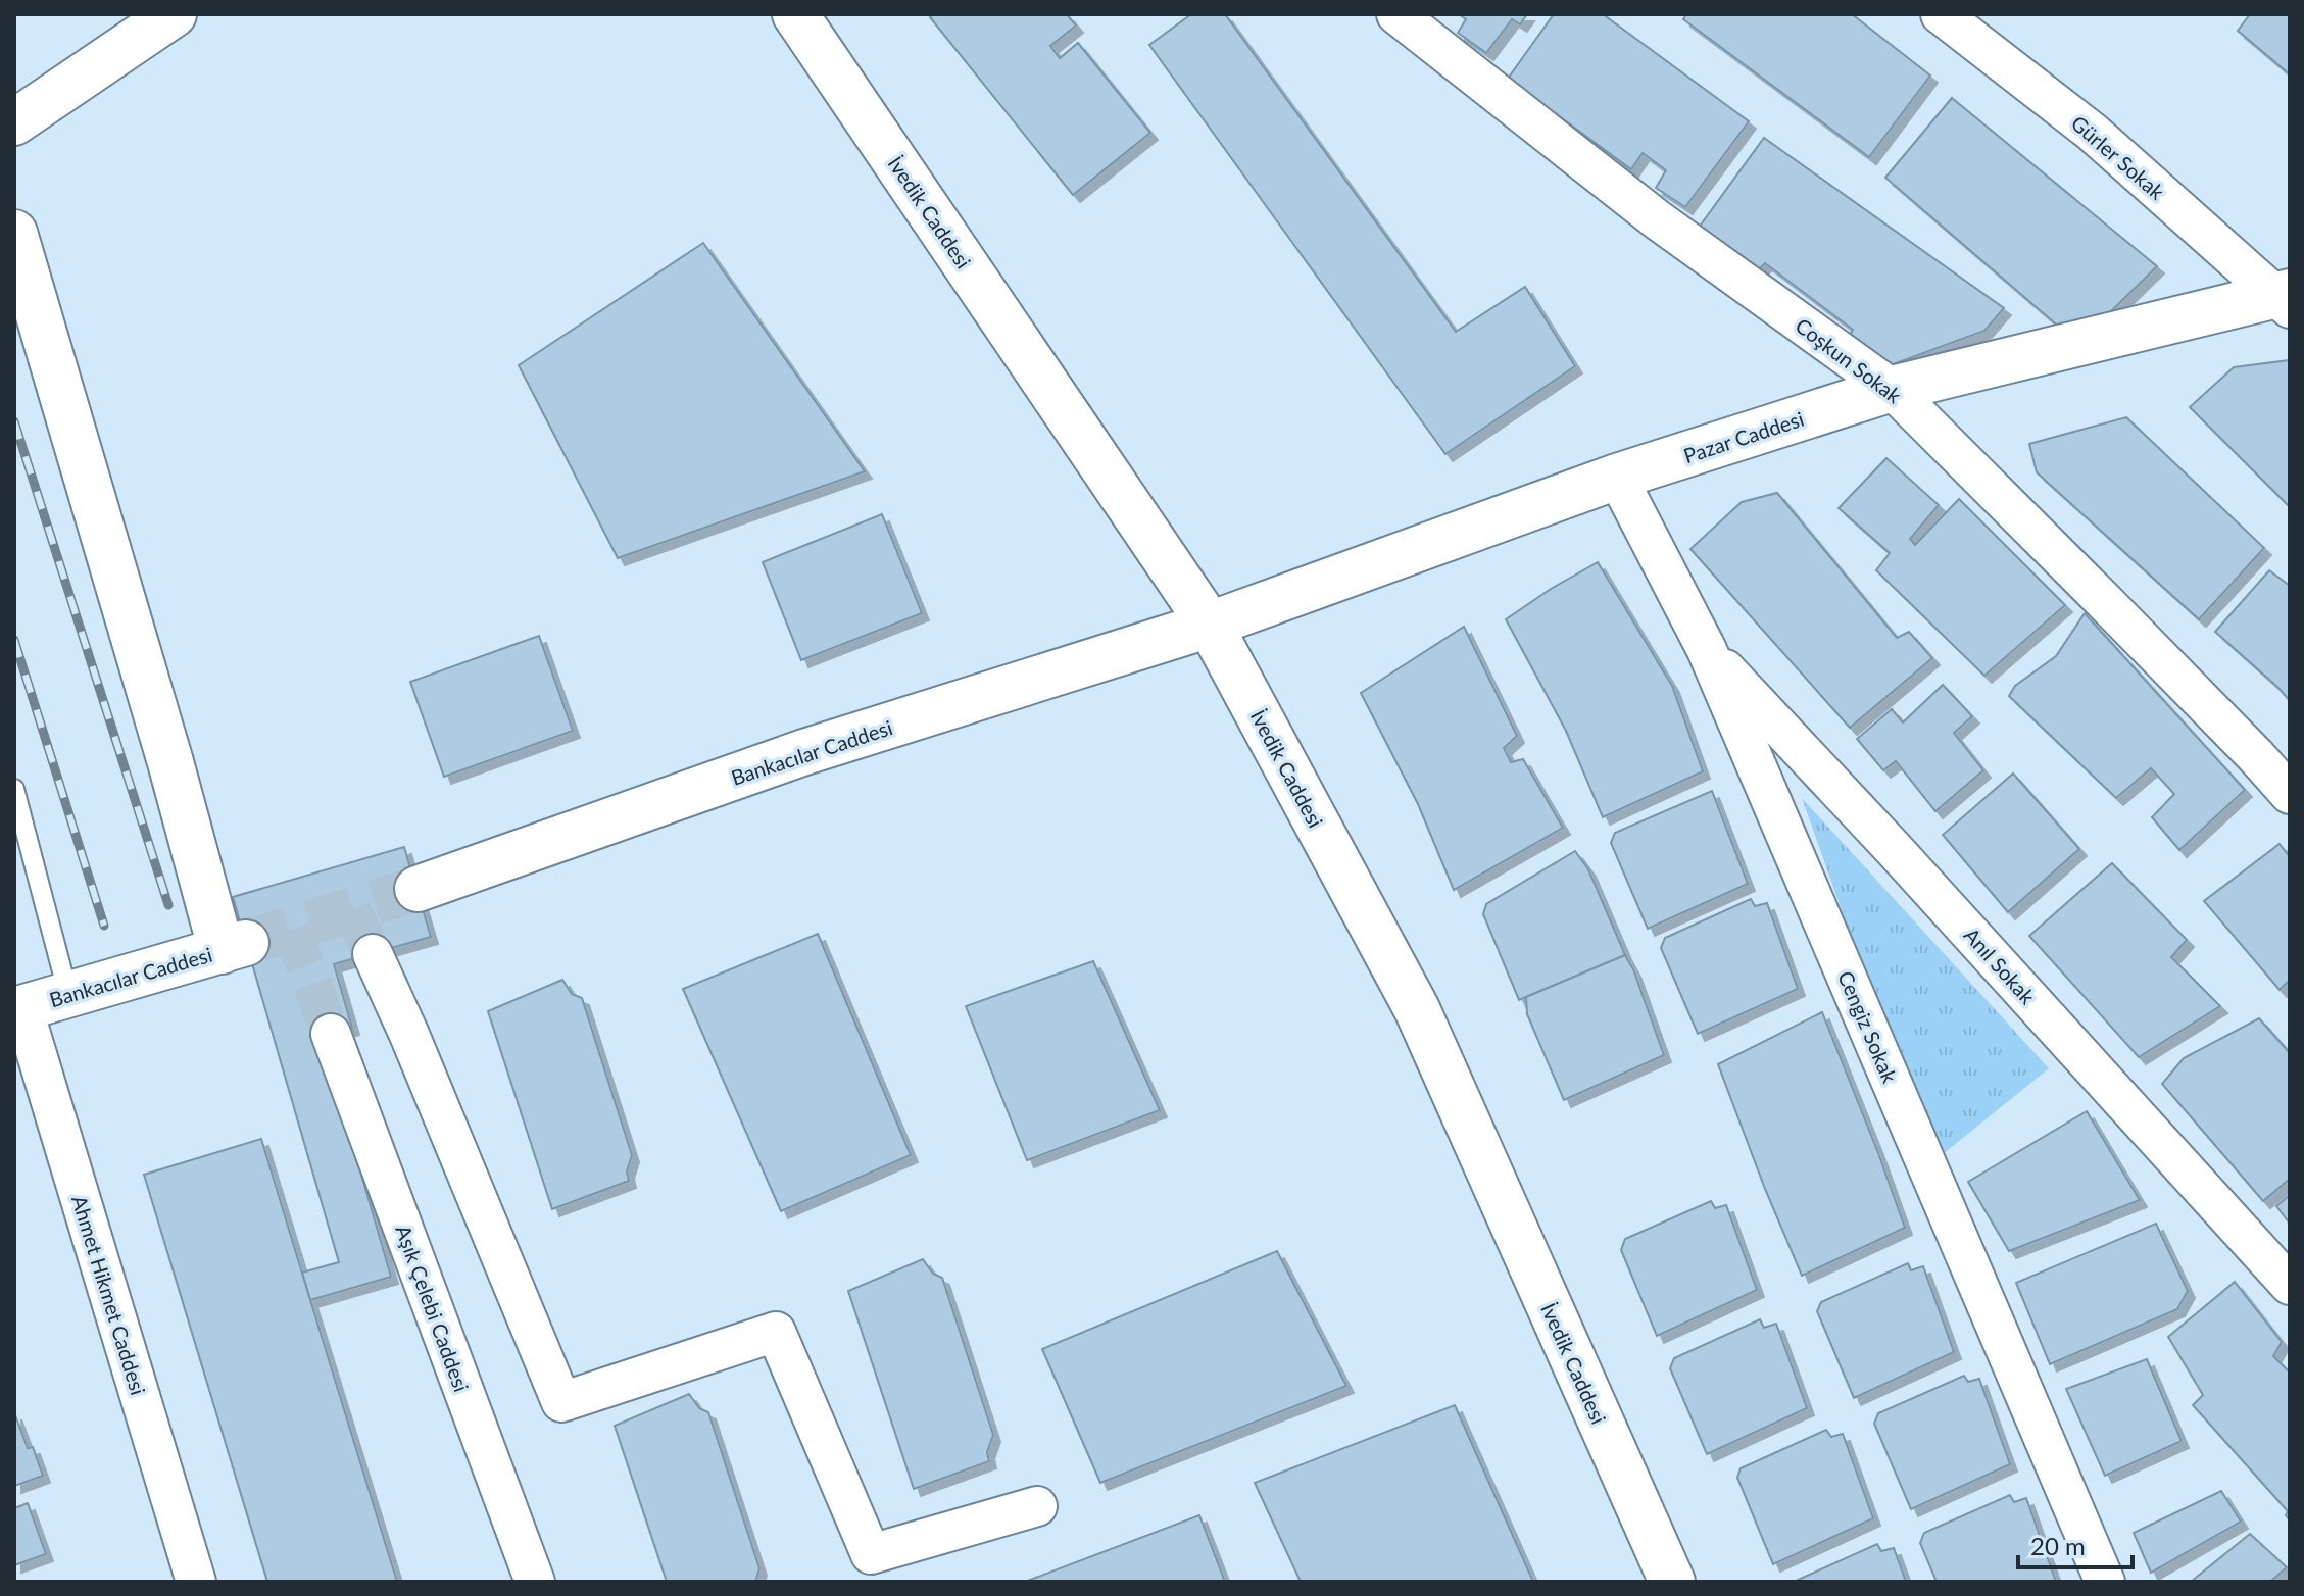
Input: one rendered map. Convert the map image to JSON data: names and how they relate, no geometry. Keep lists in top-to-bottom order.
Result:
{
  "streets": {
    "main road": ["İvedik Caddesi", "Pazar Caddesi", "Bankacılar Caddesi"],
    "street": [
      "Gürler Sokak",
      "Coşkun Sokak",
      "Anıl Sokak",
      "Cengiz Sokak",
      "Ahmet Hikmet Caddesi",
      "Aşık Çelebi Caddesi"
    ]
  },
  "crossings": [
    ["Gürler Sokak", "Pazar Caddesi"],
    ["İvedik Caddesi", "Pazar Caddesi"],
    ["İvedik Caddesi", "Bankacılar Caddesi"],
    ["Coşkun Sokak", "Pazar Caddesi"],
    ["Pazar Caddesi", "Bankacılar Caddesi"],
    ["Pazar Caddesi", "Cengiz Sokak"],
    ["Bankacılar Caddesi", "Ahmet Hikmet Caddesi"],
    ["Anıl Sokak", "Cengiz Sokak"]
  ],
  "scale_bar": "20 m"
}
